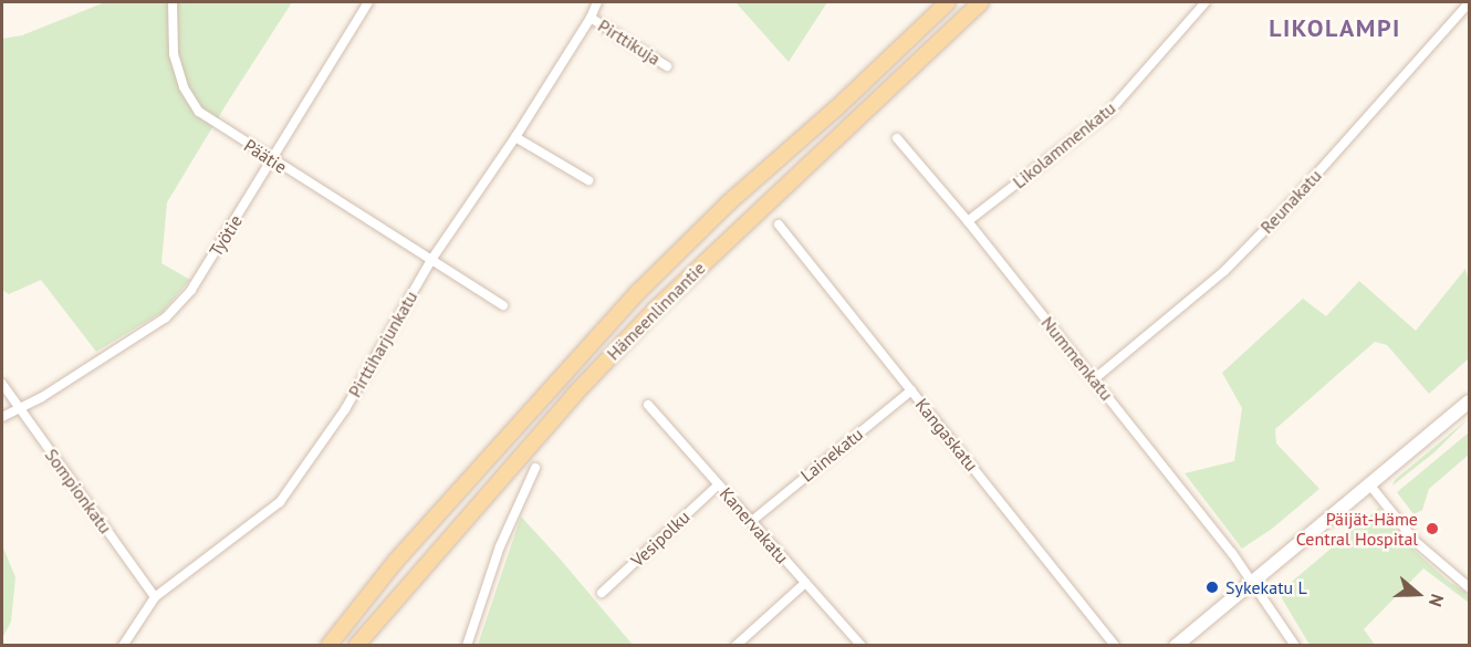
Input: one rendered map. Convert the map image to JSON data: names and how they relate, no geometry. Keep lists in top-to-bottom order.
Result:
{
  "streets": {
    "main road": ["Hämeenlinnantie"],
    "street": [
      "Pirttikuja",
      "Likolammenkatu",
      "Päätie",
      "Reunakatu",
      "Työtie",
      "Pirttiharjunkatu",
      "Nummenkatu",
      "Kangaskatu",
      "Lainekatu",
      "Sompionkatu",
      "Kanervakatu",
      "Vesipolku"
    ]
  },
  "crossings": [
    ["Pirttikuja", "Pirttiharjunkatu"],
    ["Likolammenkatu", "Nummenkatu"],
    ["Päätie", "Työtie"],
    ["Päätie", "Pirttiharjunkatu"],
    ["Reunakatu", "Nummenkatu"],
    ["Työtie", "Sompionkatu"],
    ["Pirttiharjunkatu", "Sompionkatu"],
    ["Kangaskatu", "Lainekatu"],
    ["Lainekatu", "Kanervakatu"],
    ["Kanervakatu", "Vesipolku"]
  ],
  "districts": ["LIKOLAMPI"],
  "places": ["Päijät-Häme Central Hospital", "Sykekatu L"],
  "north": "right"
}
